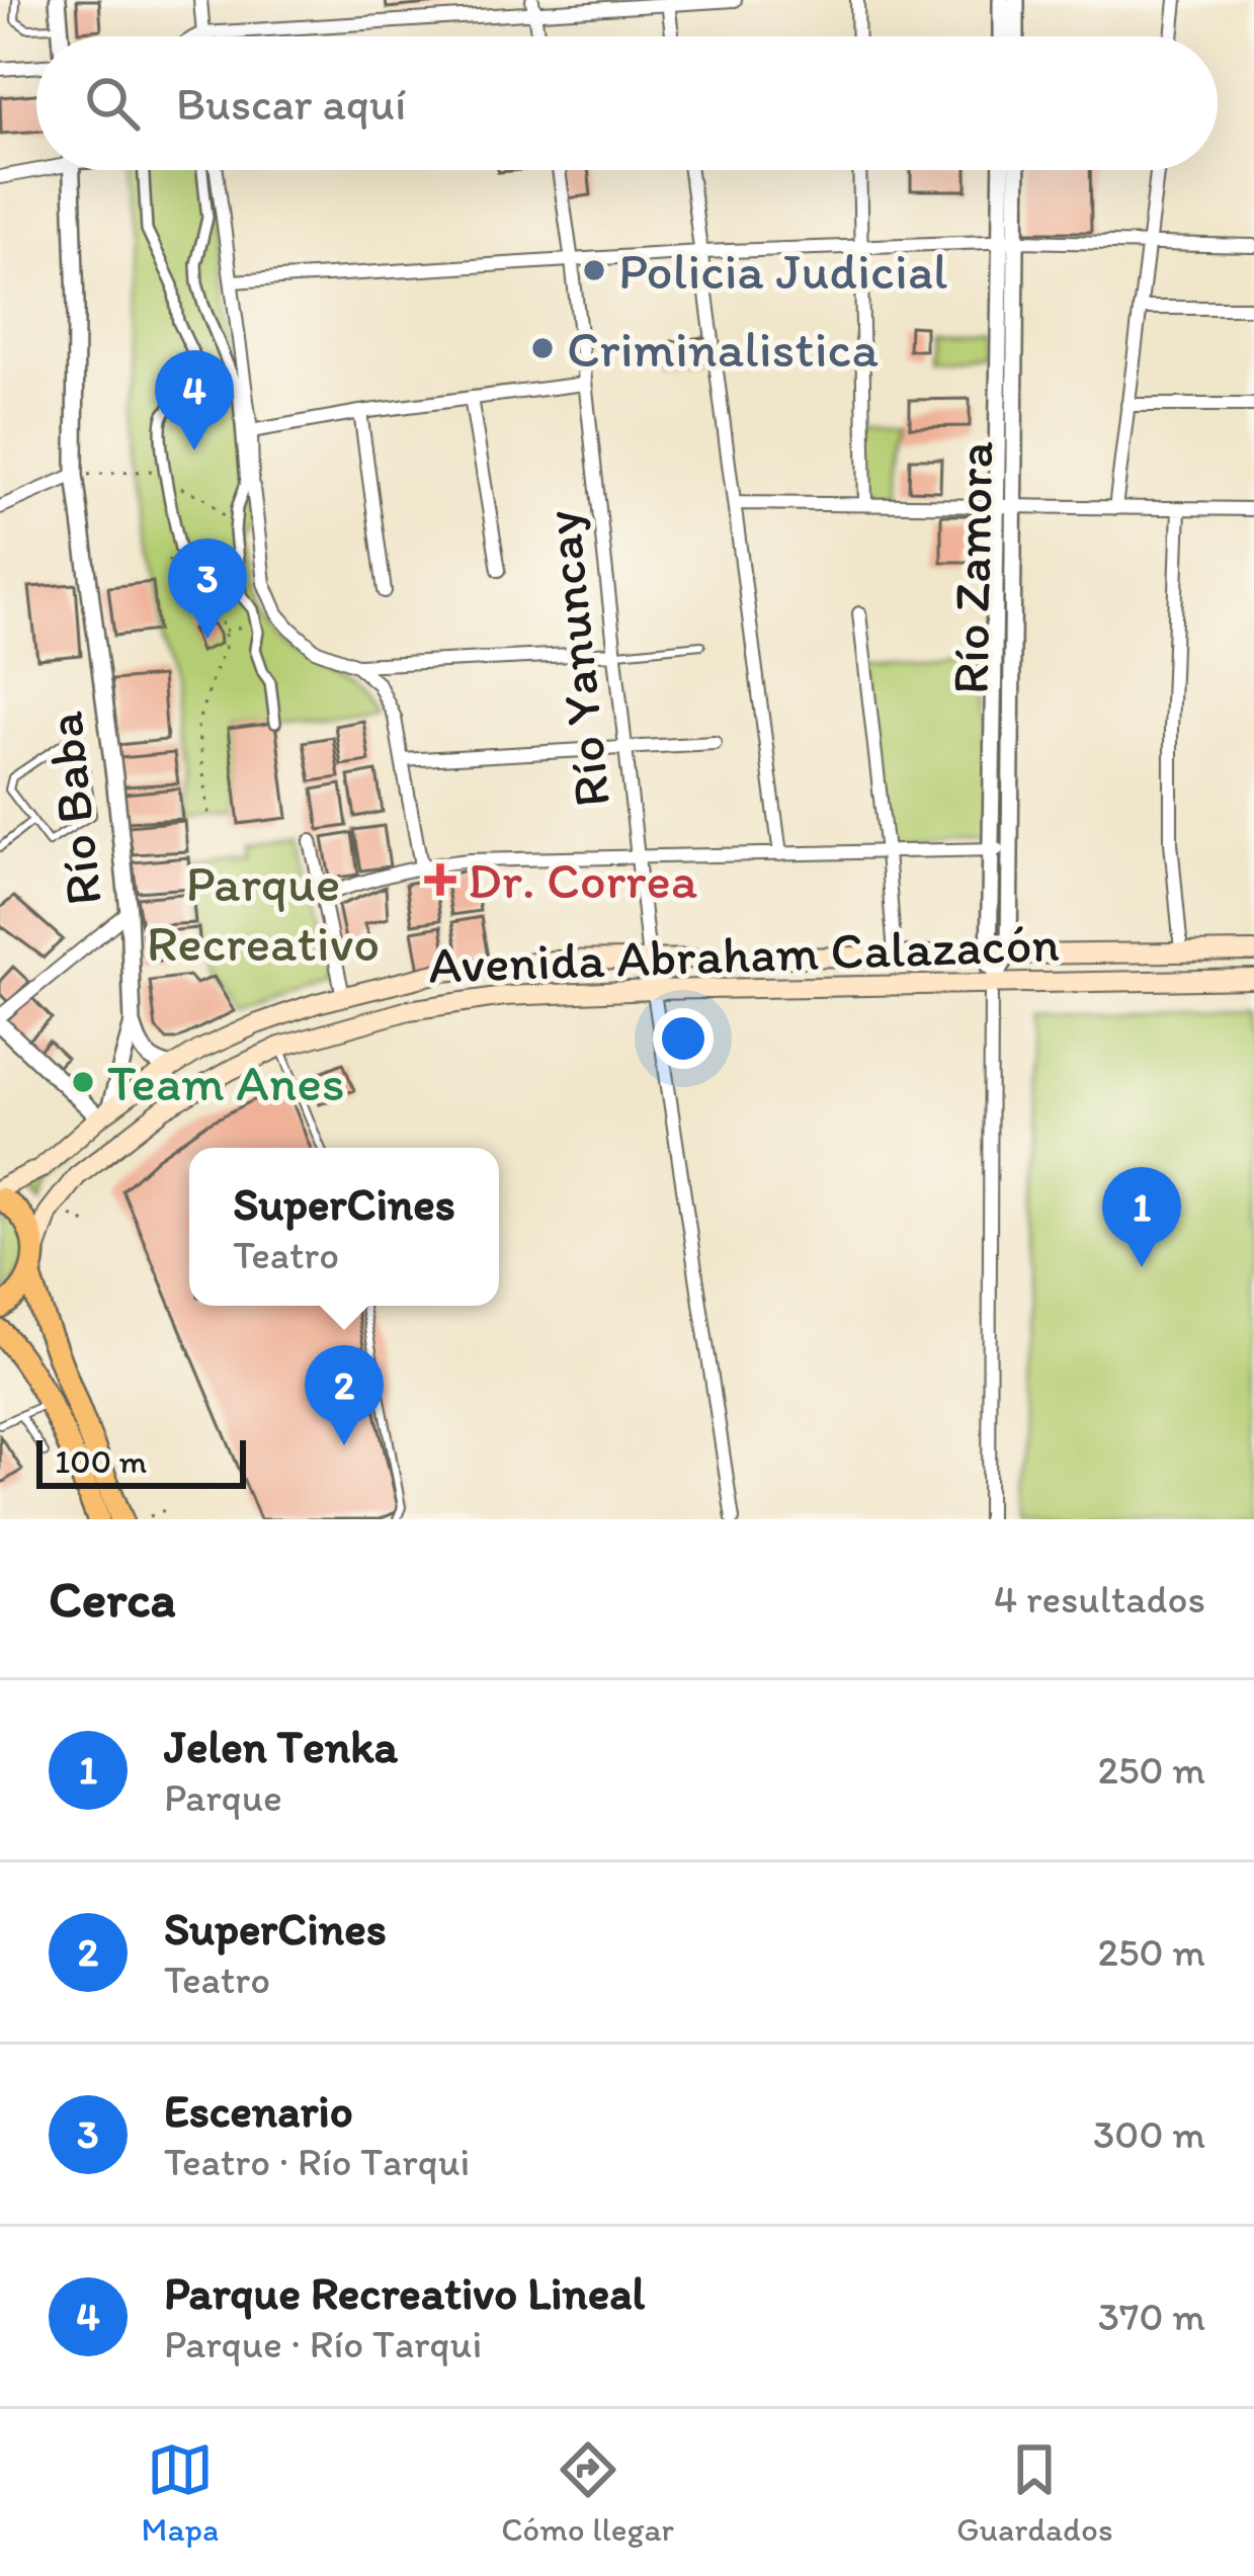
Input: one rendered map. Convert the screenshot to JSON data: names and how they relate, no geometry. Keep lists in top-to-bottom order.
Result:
{
  "streets": {
    "main road": ["Avenida Abraham Calazacón"],
    "street": ["Río Zamora", "Río Yanuncay", "Río Baba"]
  },
  "crossings": [
    ["Río Zamora", "Avenida Abraham Calazacón"],
    ["Río Yanuncay", "Avenida Abraham Calazacón"],
    ["Río Baba", "Avenida Abraham Calazacón"]
  ],
  "parks": ["Parque Recreativo"],
  "places": {
    "other": ["Policia Judicial", "Criminalistica", "Team Anes"],
    "health": ["Dr. Correa"]
  },
  "scale_bar": "100 m",
  "page": {
    "search": "Buscar aquí",
    "pins": [
      "4",
      "3",
      "1",
      "2"
    ],
    "popup": ["SuperCines", "Teatro"],
    "scale": "100 m",
    "heading": ["Cerca", "4 resultados"],
    "list": [
      {
        "mark": "1",
        "name": "Jelen Tenka",
        "note": "Parque",
        "value": "250 m"
      },
      {
        "mark": "2",
        "name": "SuperCines",
        "note": "Teatro",
        "value": "250 m"
      },
      {
        "mark": "3",
        "name": "Escenario",
        "note": "Teatro · Río Tarqui",
        "value": "300 m"
      },
      {
        "mark": "4",
        "name": "Parque Recreativo Lineal",
        "note": "Parque · Río Tarqui",
        "value": "370 m"
      }
    ],
    "nav": ["Mapa", "Cómo llegar", "Guardados"]
  }
}
